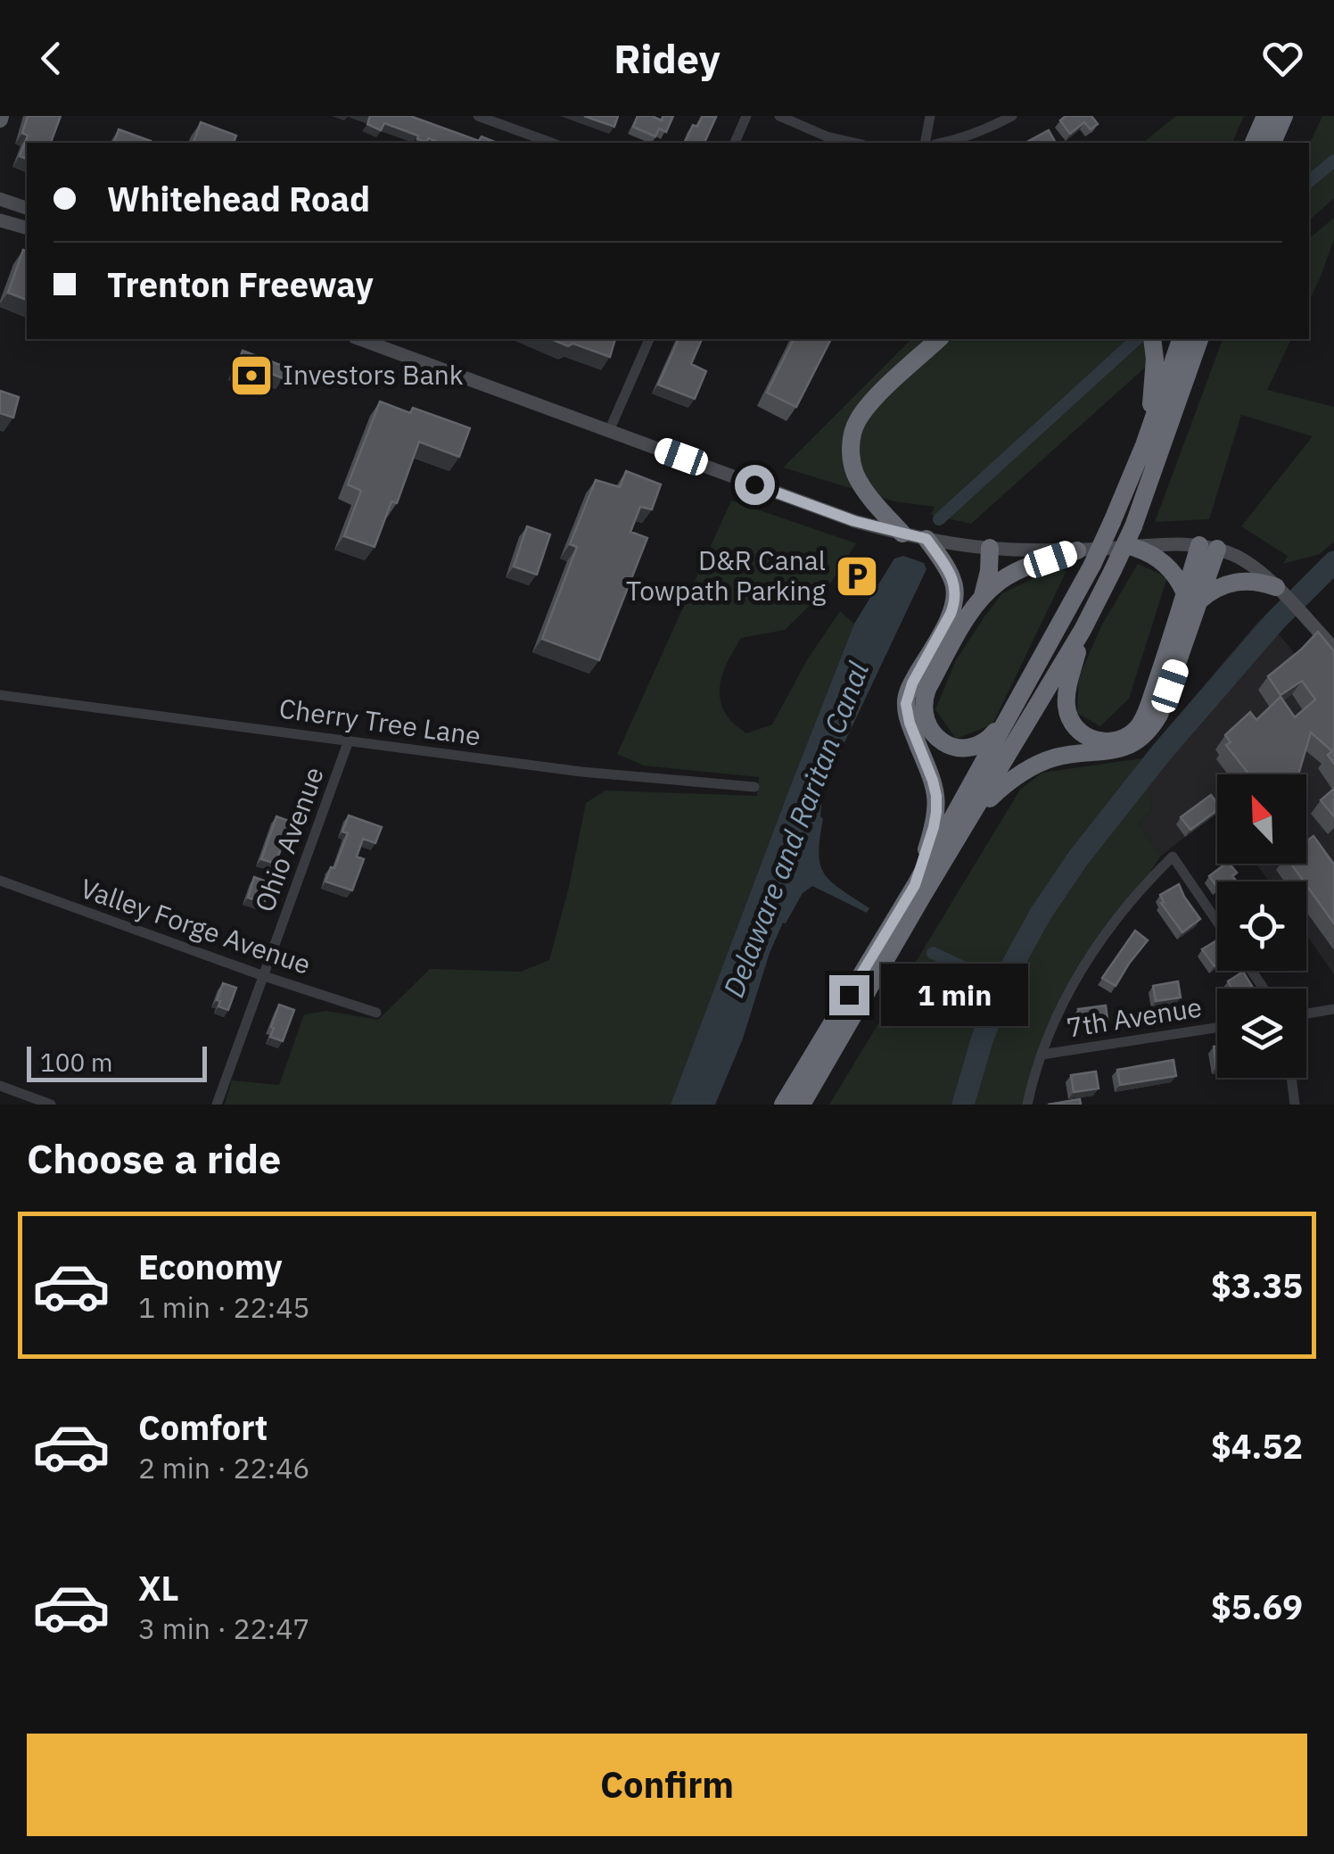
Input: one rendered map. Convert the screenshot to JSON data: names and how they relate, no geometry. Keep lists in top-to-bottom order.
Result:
{
  "streets": {
    "street": [
      "Cherry Tree Lane",
      "Ohio Avenue",
      "Valley Forge Avenue",
      "7th Avenue"
    ]
  },
  "crossings": [
    ["Cherry Tree Lane", "Ohio Avenue"],
    ["Ohio Avenue", "Valley Forge Avenue"]
  ],
  "water": ["Delaware and Raritan Canal"],
  "places": {
    "bank": ["Investors Bank"],
    "parking": ["D&R Canal Towpath Parking"]
  },
  "scale_bar": "100 m",
  "north": "top left",
  "page": {
    "header": "Ridey",
    "banner": ["Whitehead Road", "Trenton Freeway"],
    "bubble": "1 min",
    "scale": "100 m",
    "heading": "Choose a ride",
    "list": [
      {
        "name": "Economy",
        "note": "1 min · 22:45",
        "value": "$3.35"
      },
      {
        "name": "Comfort",
        "note": "2 min · 22:46",
        "value": "$4.52"
      },
      {
        "name": "XL",
        "note": "3 min · 22:47",
        "value": "$5.69"
      }
    ],
    "buttons": "Confirm"
  }
}
